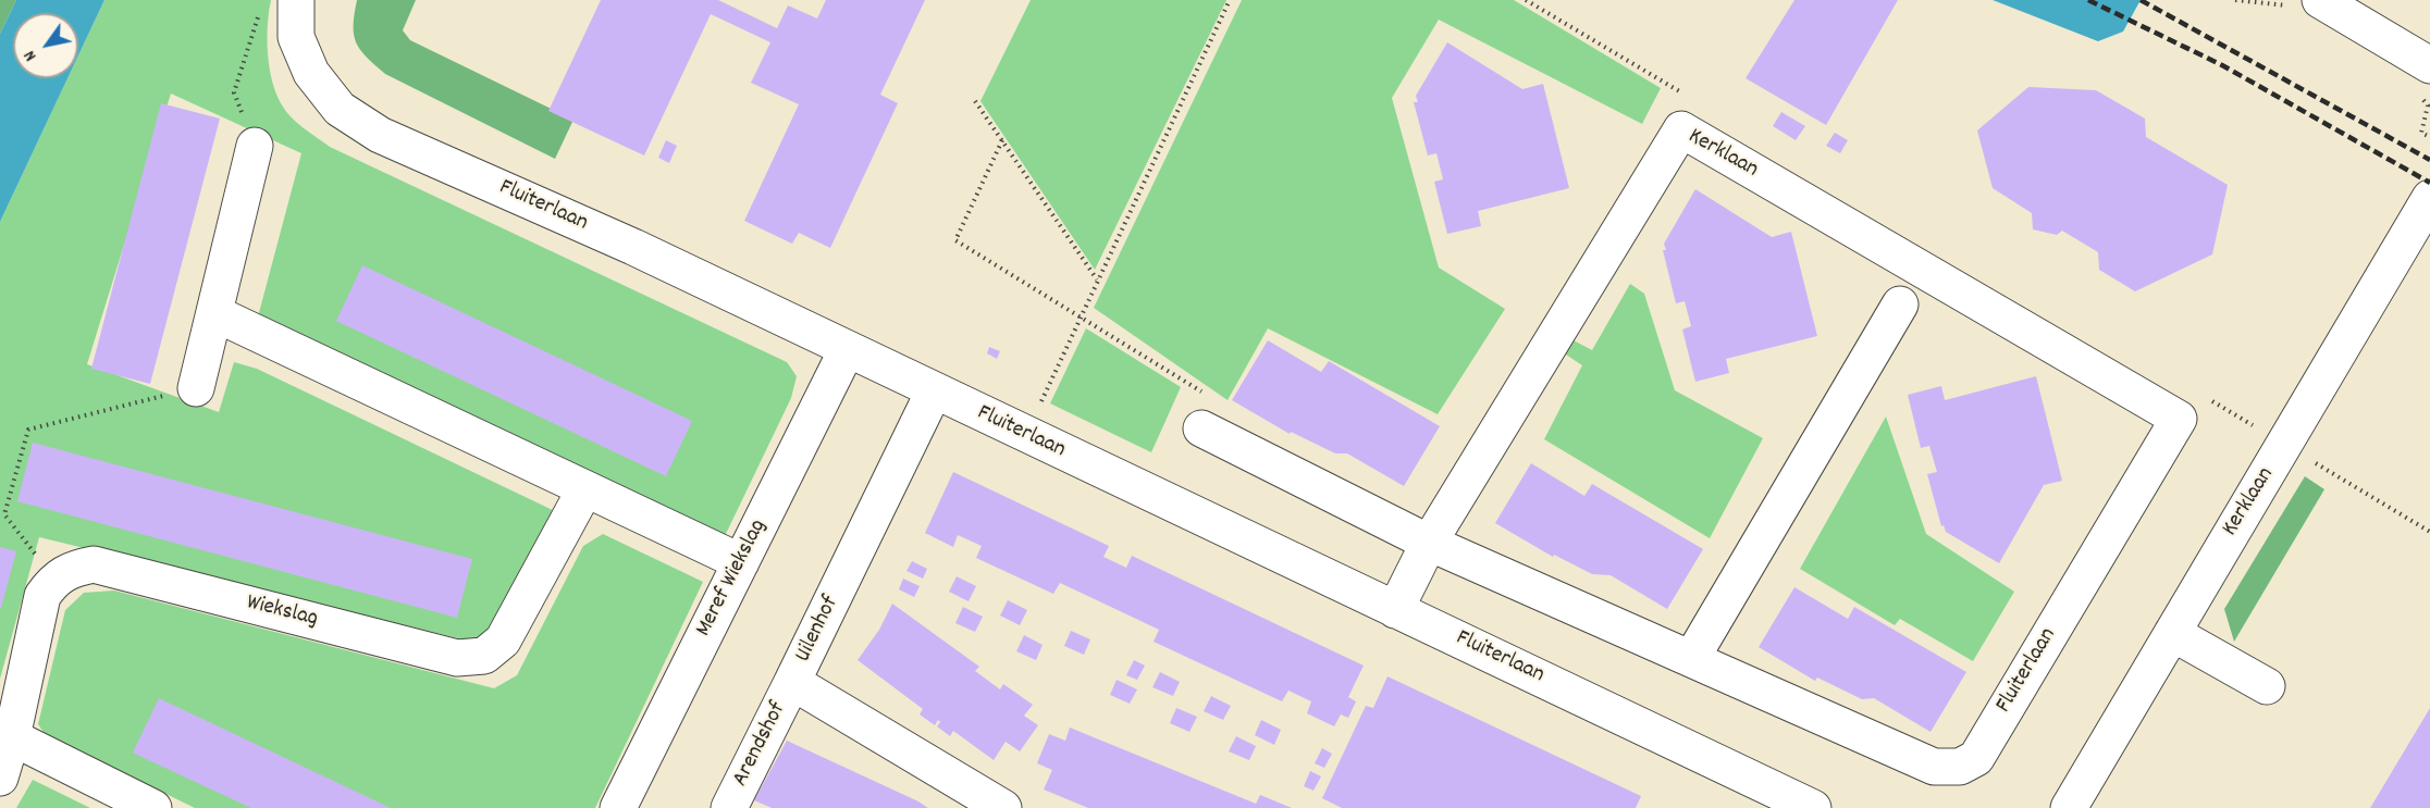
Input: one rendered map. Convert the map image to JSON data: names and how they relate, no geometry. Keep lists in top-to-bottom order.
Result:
{
  "streets": {
    "street": [
      "Kerklaan",
      "Fluiterlaan",
      "Meref Wiekslag",
      "Wiekslag",
      "Uilenhof",
      "Arendshof"
    ]
  },
  "crossings": [
    ["Kerklaan", "Fluiterlaan"],
    ["Fluiterlaan", "Meref Wiekslag"],
    ["Fluiterlaan", "Uilenhof"],
    ["Uilenhof", "Arendshof"]
  ],
  "north": "bottom left"
}
